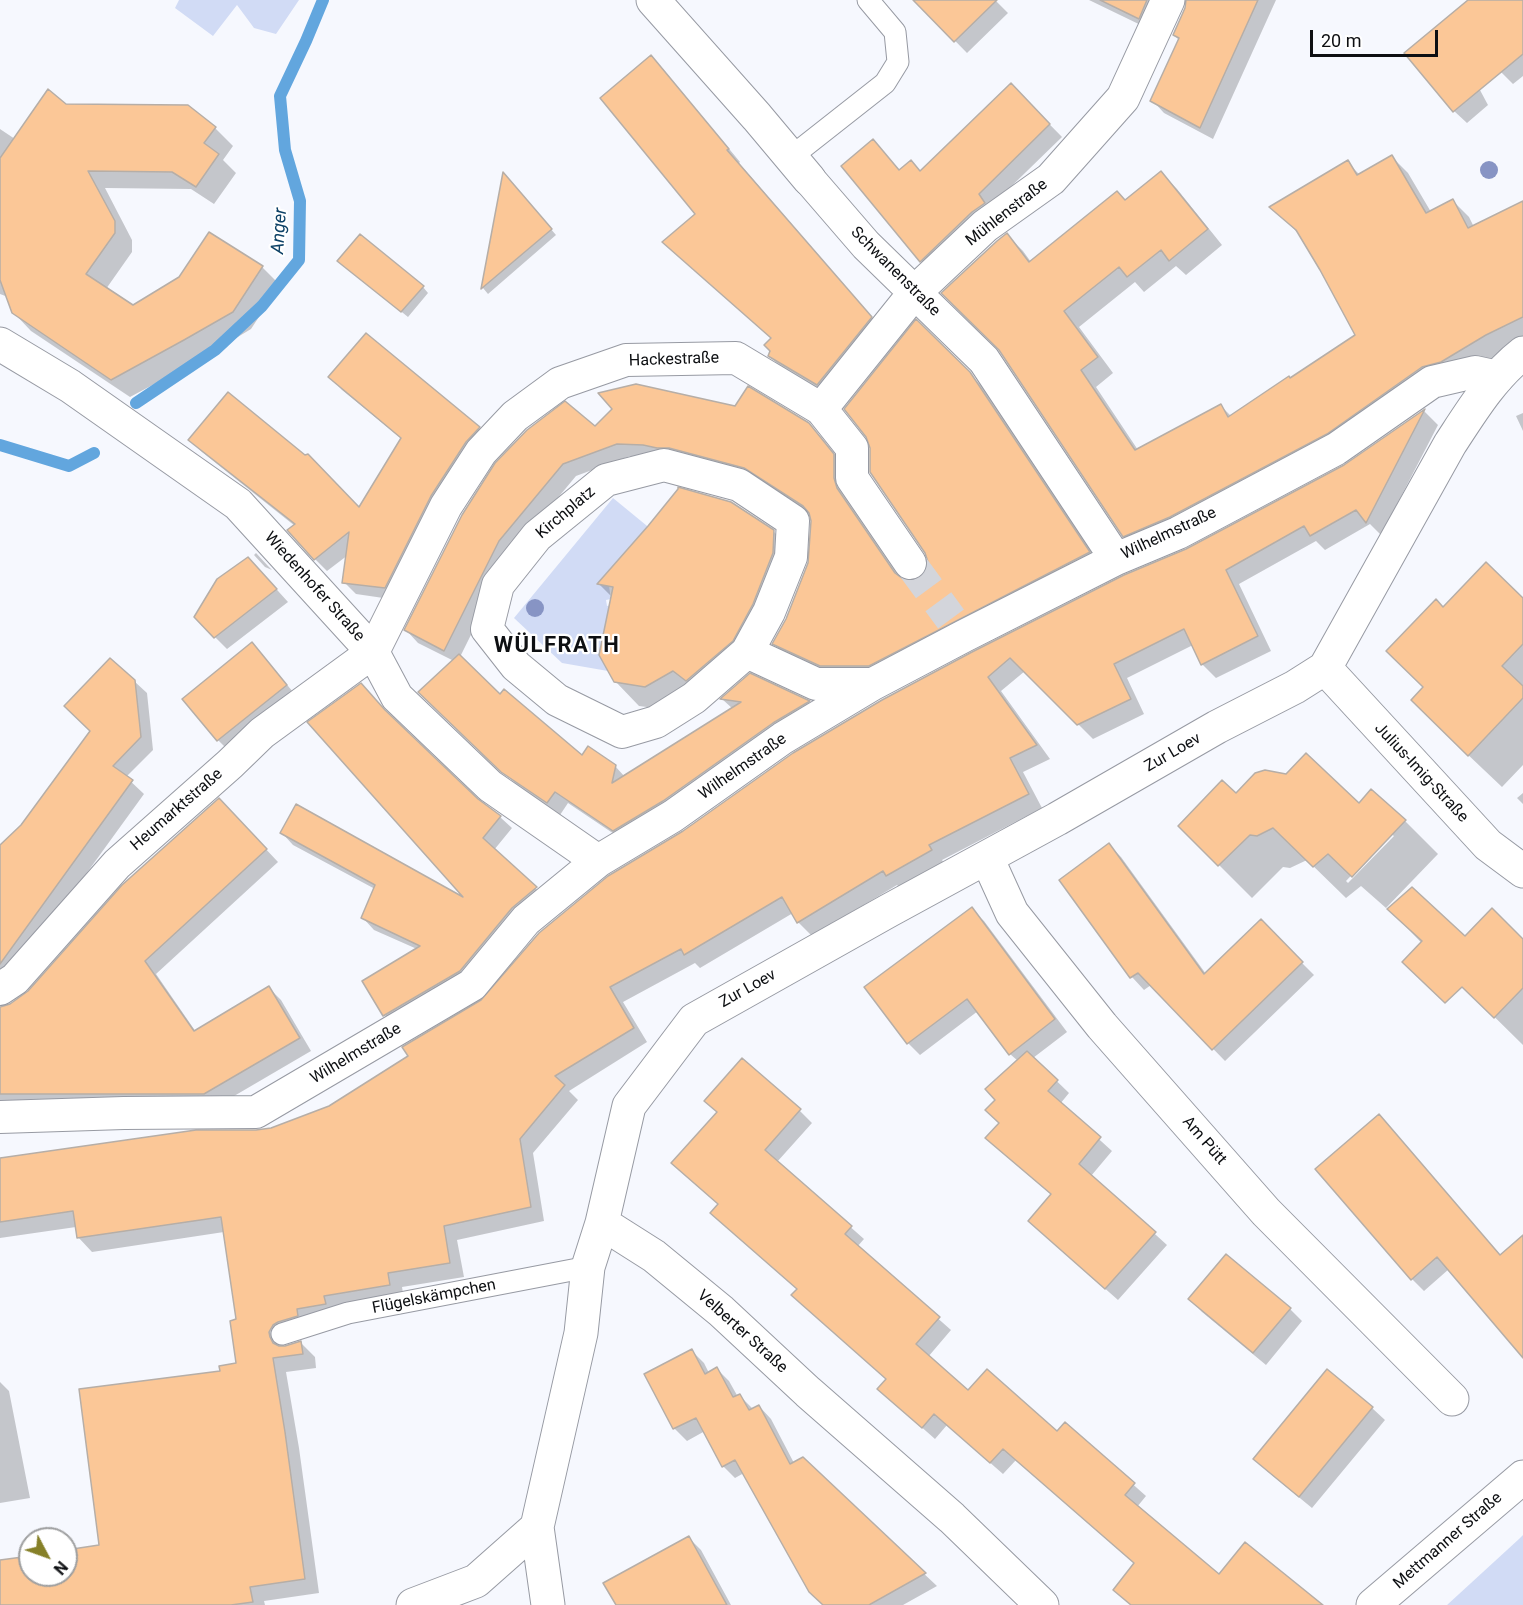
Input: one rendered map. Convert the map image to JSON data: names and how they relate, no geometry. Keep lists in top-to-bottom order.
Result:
{
  "streets": {
    "street": [
      "Mühlenstraße",
      "Schwanenstraße",
      "Hackestraße",
      "Kirchplatz",
      "Wilhelmstraße",
      "Wiedenhofer Straße",
      "Zur Loev",
      "Julius-Imig-Straße",
      "Heumarktstraße",
      "Am Pütt",
      "Velberter Straße",
      "Mettmanner Straße"
    ],
    "lane": ["Flügelskämpchen"]
  },
  "crossings": [
    ["Mühlenstraße", "Schwanenstraße"],
    ["Mühlenstraße", "Hackestraße"],
    ["Schwanenstraße", "Wilhelmstraße"],
    ["Hackestraße", "Wiedenhofer Straße"],
    ["Hackestraße", "Heumarktstraße"],
    ["Wilhelmstraße", "Wiedenhofer Straße"],
    ["Wilhelmstraße", "Zur Loev"],
    ["Wiedenhofer Straße", "Heumarktstraße"],
    ["Zur Loev", "Julius-Imig-Straße"],
    ["Zur Loev", "Am Pütt"],
    ["Zur Loev", "Velberter Straße"]
  ],
  "districts": ["WÜLFRATH"],
  "water": ["Anger"],
  "scale_bar": "20 m",
  "north": "bottom right"
}
